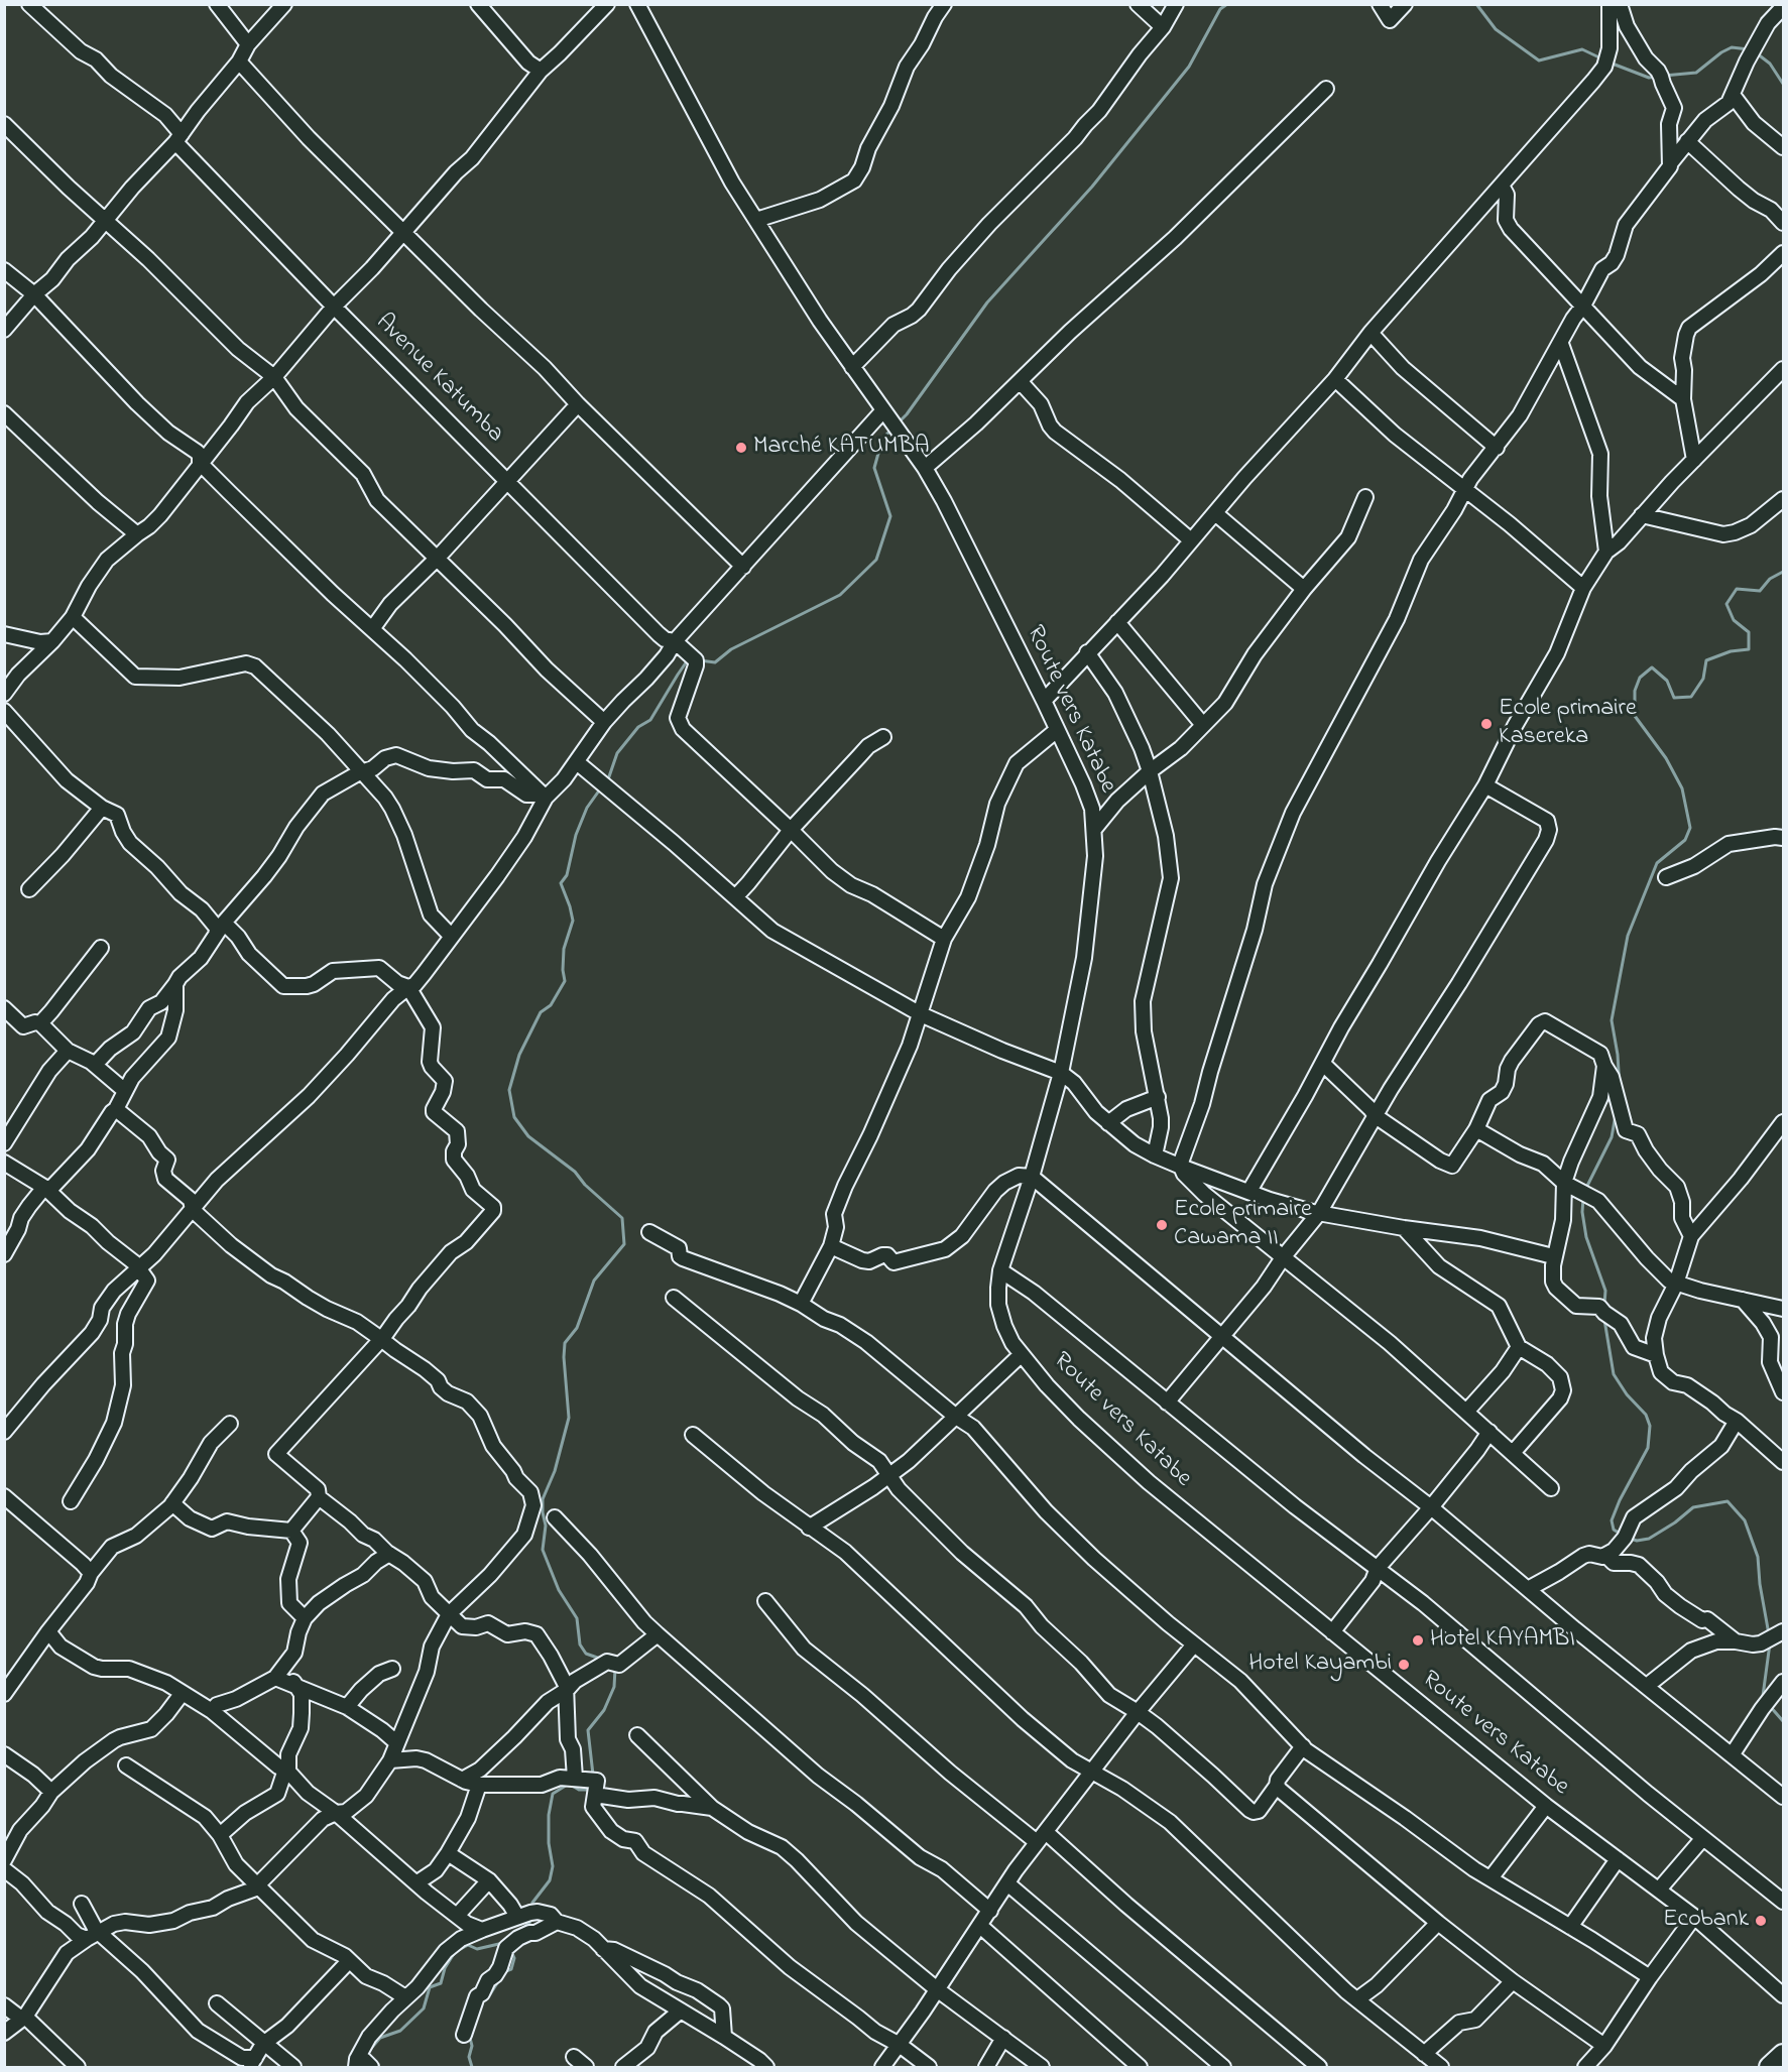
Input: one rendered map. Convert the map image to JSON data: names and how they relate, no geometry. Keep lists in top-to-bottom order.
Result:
{
  "streets": {
    "street": ["Avenue Katumba", "Route vers Katabe"]
  },
  "places": [
    "Marché KATUMBA",
    "Ecole primaire Kasereka",
    "Ecole primaire Cawama II",
    "Hotel KAYAMBI",
    "Hotel Kayambi",
    "Ecobank"
  ]
}
